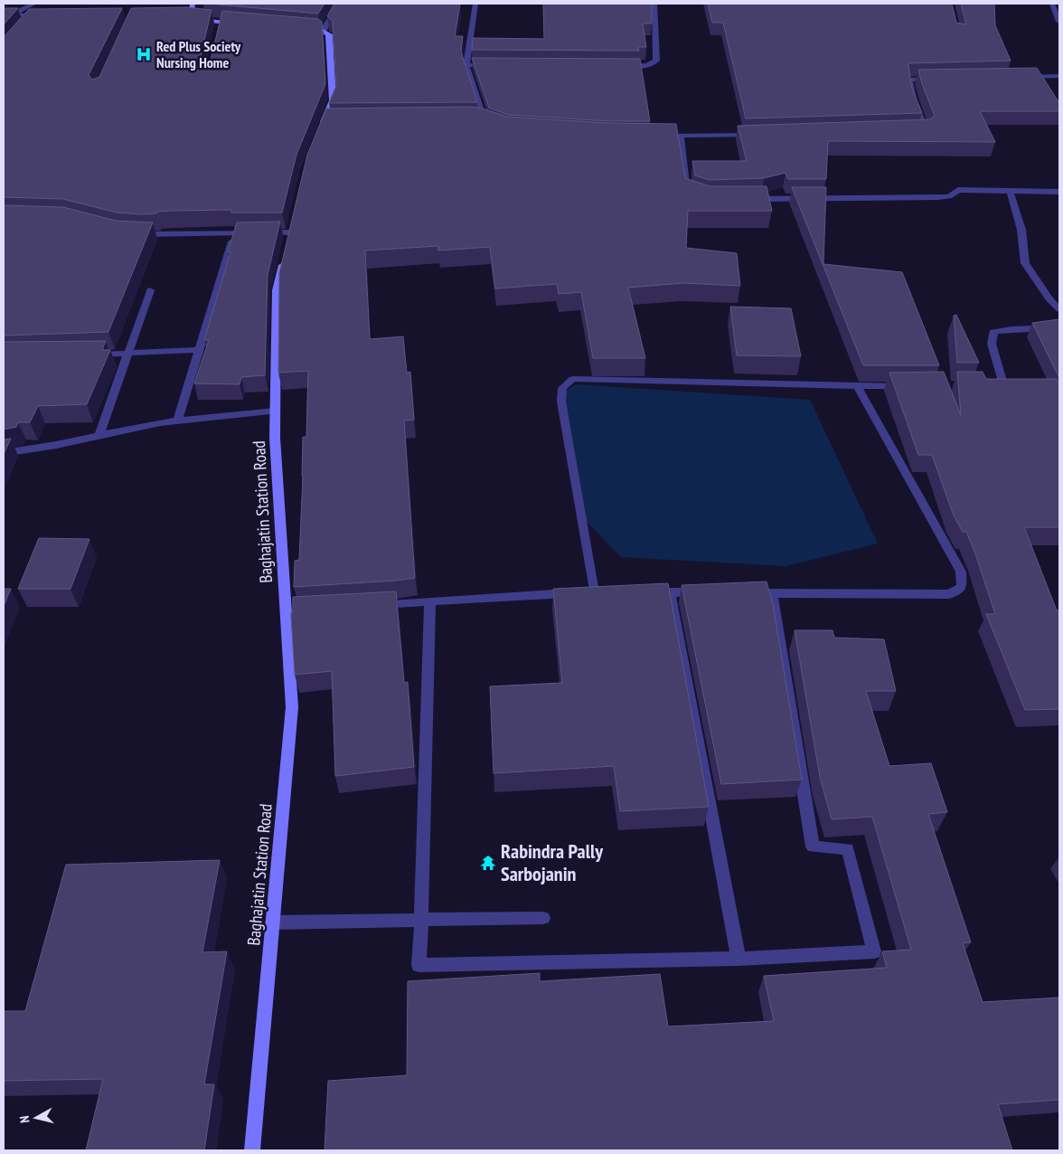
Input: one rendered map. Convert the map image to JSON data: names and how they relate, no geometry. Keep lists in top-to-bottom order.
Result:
{
  "streets": {
    "street": ["Baghajatin Station Road"]
  },
  "places": {
    "hospital": ["Red Plus Society Nursing Home"],
    "temple": ["Rabindra Pally Sarbojanin"]
  },
  "north": "left"
}
